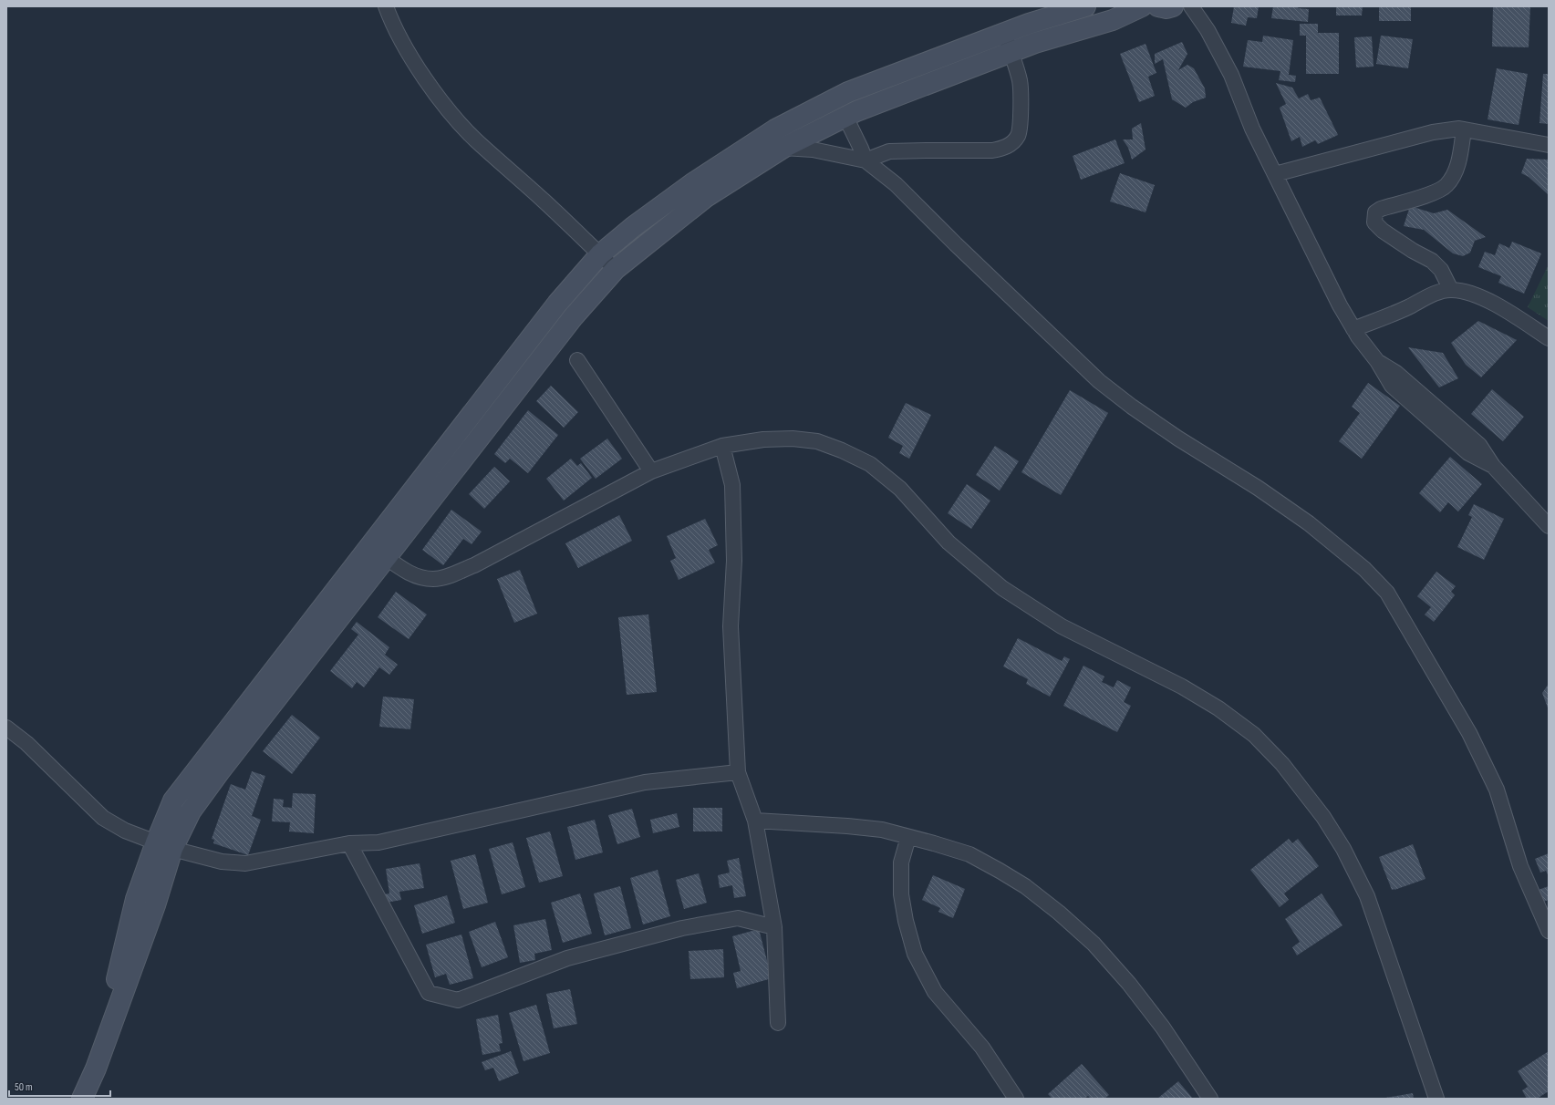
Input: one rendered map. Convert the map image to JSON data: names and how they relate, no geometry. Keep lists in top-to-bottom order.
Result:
{
  "scale_bar": "50 m"
}
